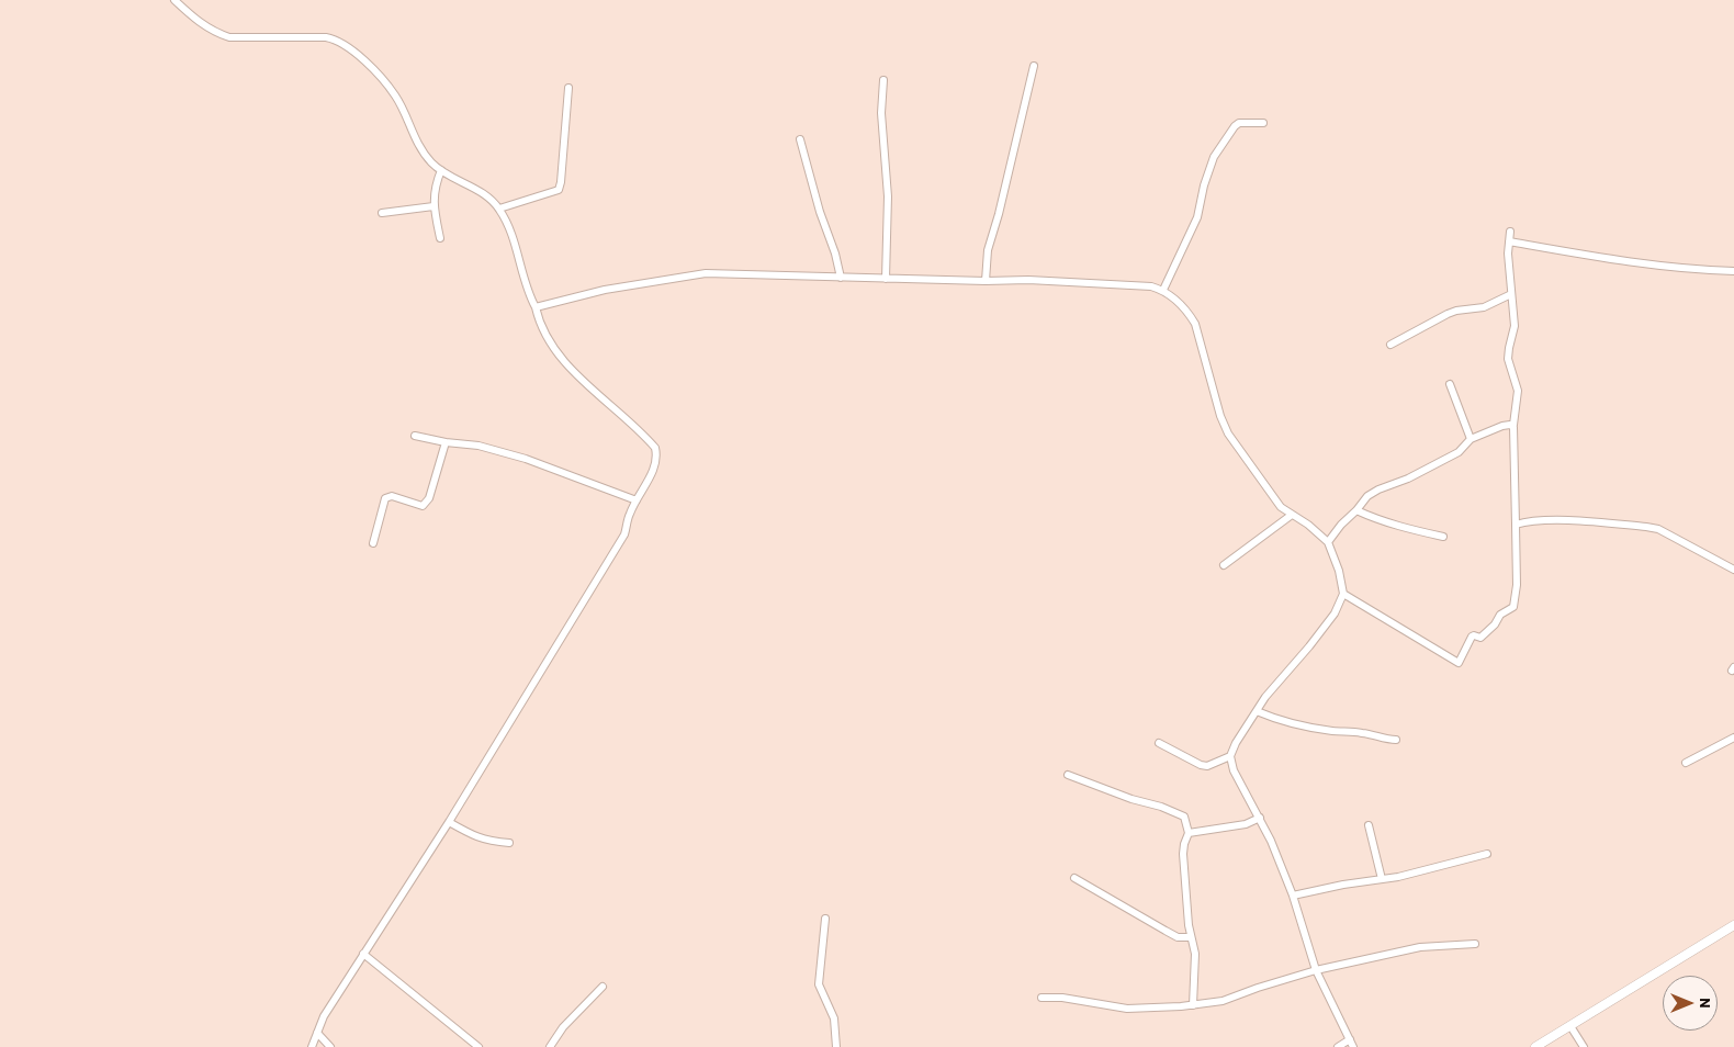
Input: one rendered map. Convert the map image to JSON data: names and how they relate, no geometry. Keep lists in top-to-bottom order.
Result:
{
  "north": "right"
}
